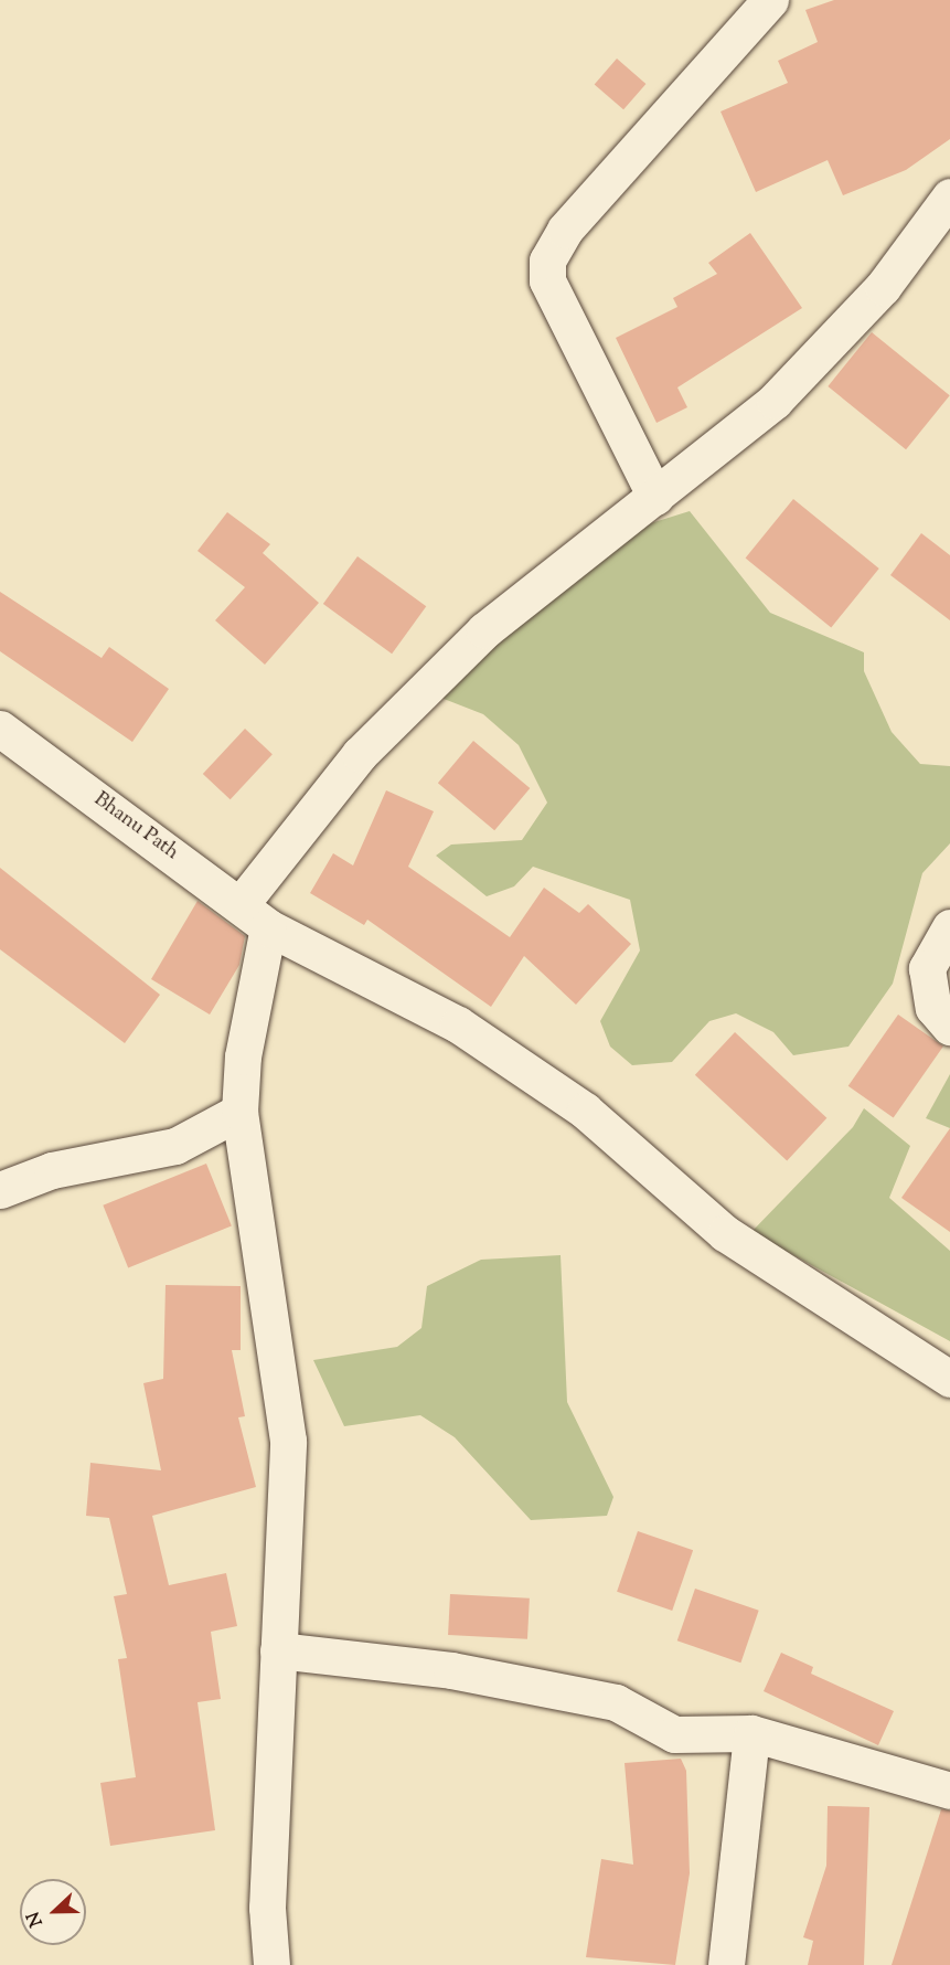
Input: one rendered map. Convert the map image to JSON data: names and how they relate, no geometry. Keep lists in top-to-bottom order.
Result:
{
  "streets": {
    "street": ["Bhanu Path"]
  },
  "north": "left"
}
